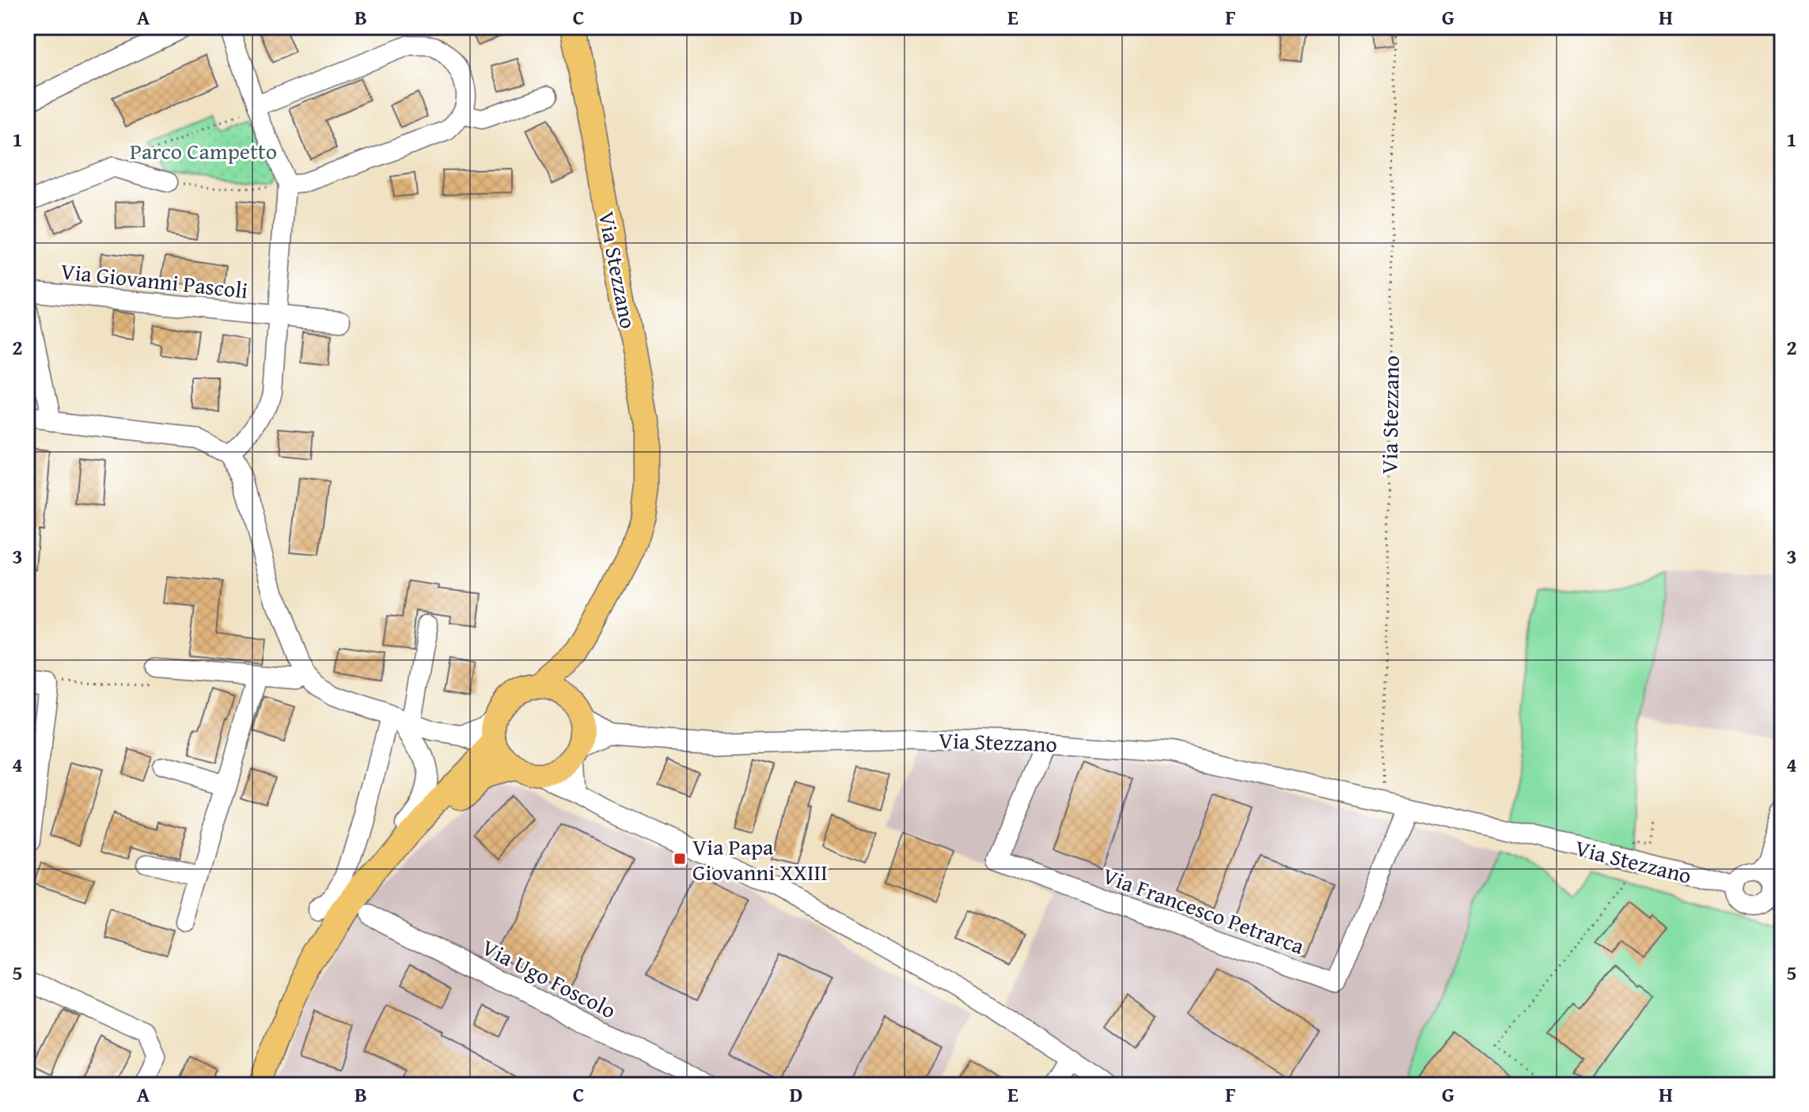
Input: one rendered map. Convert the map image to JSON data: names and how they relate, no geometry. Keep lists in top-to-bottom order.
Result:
{
  "streets": {
    "main road": ["Via Stezzano"],
    "street": ["Via Giovanni Pascoli", "Via Francesco Petrarca", "Via Ugo Foscolo"]
  },
  "crossings": [
    ["Via Stezzano", "Via Francesco Petrarca"]
  ],
  "parks": ["Parco Campetto"],
  "places": {
    "transit": ["Via Papa Giovanni XXIII"]
  },
  "grid": {
    "columns": [
      "A",
      "B",
      "C",
      "D",
      "E",
      "F",
      "G",
      "H"
    ],
    "rows": [
      "1",
      "2",
      "3",
      "4",
      "5"
    ]
  }
}
